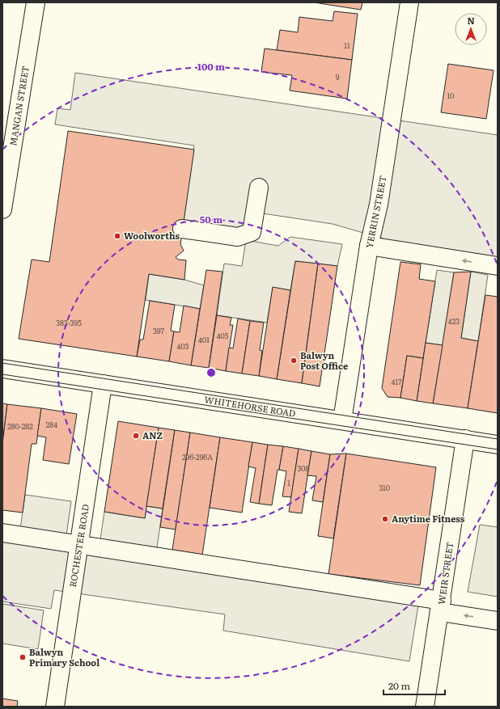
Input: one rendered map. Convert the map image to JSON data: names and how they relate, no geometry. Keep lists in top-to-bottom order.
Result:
{
  "streets": {
    "street": [
      "MANGAN STREET",
      "YERRIN STREET",
      "WHITEHORSE ROAD",
      "ROCHESTER ROAD",
      "WEIR STREET"
    ]
  },
  "crossings": [
    ["YERRIN STREET", "WHITEHORSE ROAD"],
    ["WHITEHORSE ROAD", "ROCHESTER ROAD"],
    ["WHITEHORSE ROAD", "WEIR STREET"]
  ],
  "places": [
    "Woolworths",
    "Balwyn Post Office",
    "ANZ",
    "Anytime Fitness",
    "Balwyn Primary School"
  ],
  "house_numbers": [
    "11",
    "9",
    "10",
    "423",
    "383-395",
    "397",
    "405",
    "401",
    "403",
    "417",
    "284",
    "280-282",
    "296-296A",
    "308",
    "1",
    "310"
  ],
  "scale_bar": "20 m",
  "north": "top",
  "rings": ["100 m", "50 m"]
}
